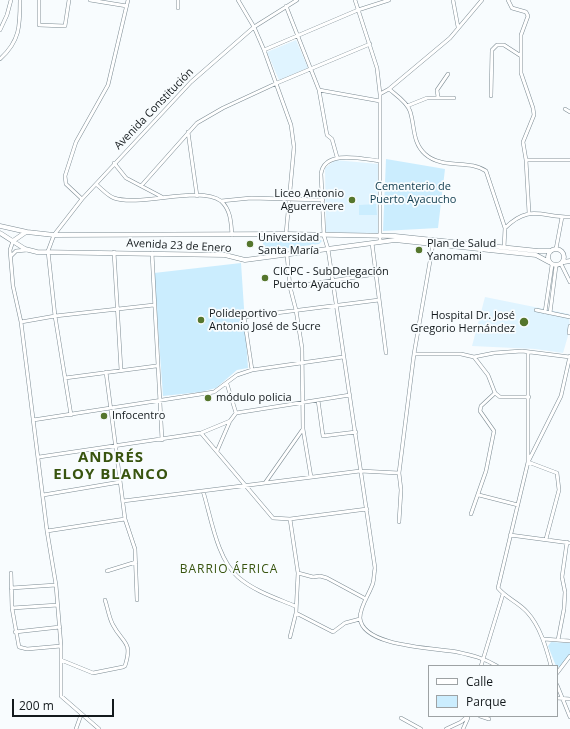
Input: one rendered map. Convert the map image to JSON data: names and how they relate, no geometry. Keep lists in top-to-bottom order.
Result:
{
  "streets": {
    "main road": ["Avenida 23 de Enero"],
    "street": ["Avenida Constitución"]
  },
  "crossings": [
    ["Avenida Constitución", "Avenida 23 de Enero"]
  ],
  "districts": ["ANDRÉS ELOY BLANCO", "BARRIO ÁFRICA"],
  "parks": ["Cementerio de Puerto Ayacucho"],
  "places": [
    "Liceo Antonio Aguerrevere",
    "Universidad Santa María",
    "Plan de Salud Yanomami",
    "CICPC - SubDelegación Puerto Ayacucho",
    "Polideportivo Antonio José de Sucre",
    "Hospital Dr. José Gregorio Hernández",
    "módulo policia",
    "Infocentro"
  ],
  "legend": ["Calle", "Parque"],
  "scale_bar": "200 m"
}
